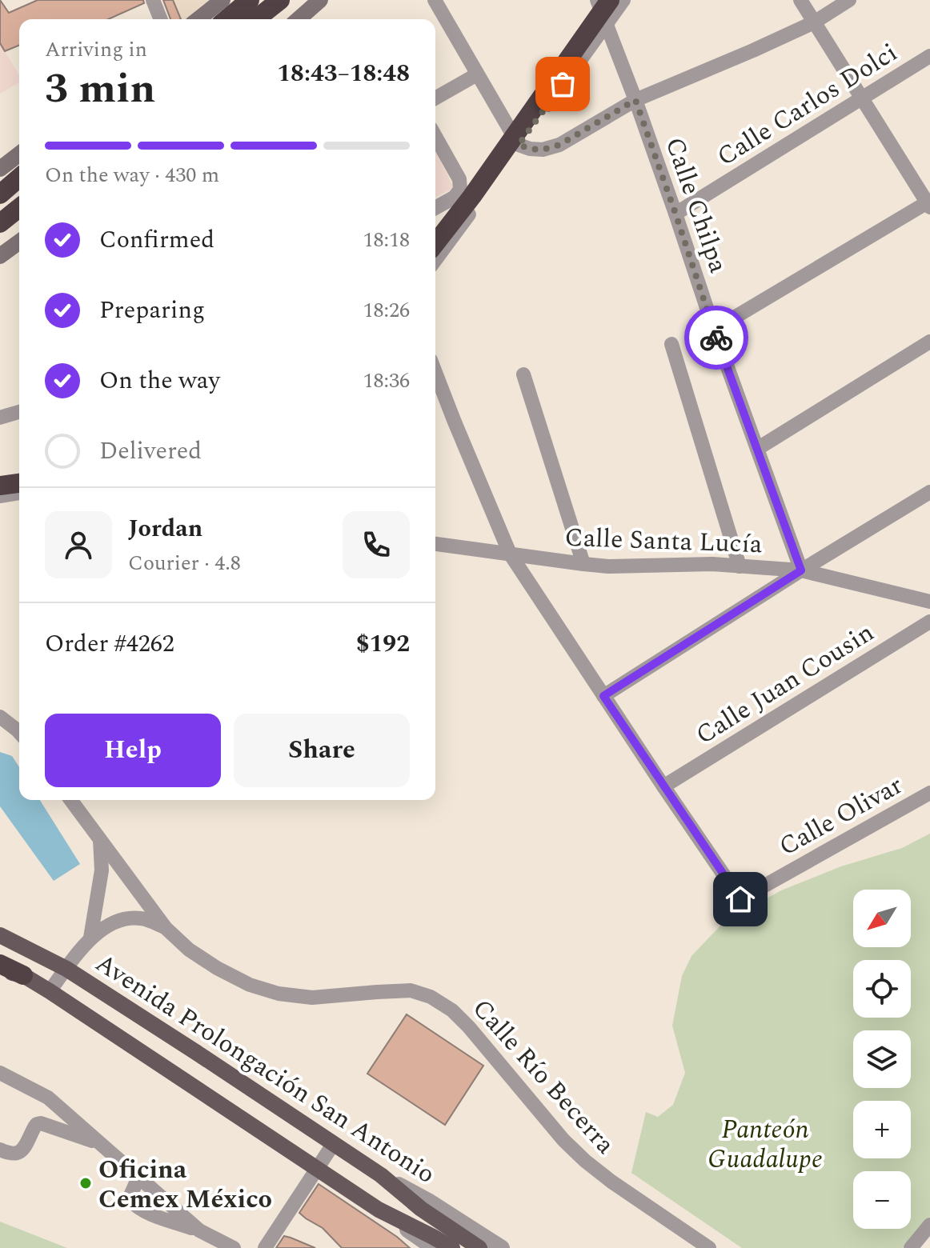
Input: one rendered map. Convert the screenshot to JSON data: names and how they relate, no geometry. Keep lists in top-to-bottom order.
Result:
{
  "streets": {
    "main road": ["Avenida Prolongación San Antonio"],
    "street": [
      "Calle Carlos Dolci",
      "Calle Chilpa",
      "Calle Santa Lucía",
      "Calle Juan Cousin",
      "Calle Olivar",
      "Calle Río Becerra"
    ]
  },
  "crossings": [
    ["Calle Carlos Dolci", "Calle Chilpa"],
    ["Calle Chilpa", "Calle Santa Lucía"],
    ["Calle Juan Cousin", "Calle Olivar"]
  ],
  "parks": ["Panteón Guadalupe"],
  "places": ["Oficina Cemex México"],
  "north": "bottom left",
  "page": {
    "heading": ["3 min", "Arriving in", "18:43–18:48"],
    "panel": [
      "Jordan",
      "Courier · 4.8",
      "Order #4262",
      "$192"
    ],
    "bar": "On the way · 430 m",
    "list": [
      ["Confirmed", "18:18"],
      ["Preparing", "18:26"],
      ["On the way", "18:36"],
      "Delivered"
    ],
    "buttons": ["Help", "Share"],
    "map_buttons": ["+", "−"]
  }
}
